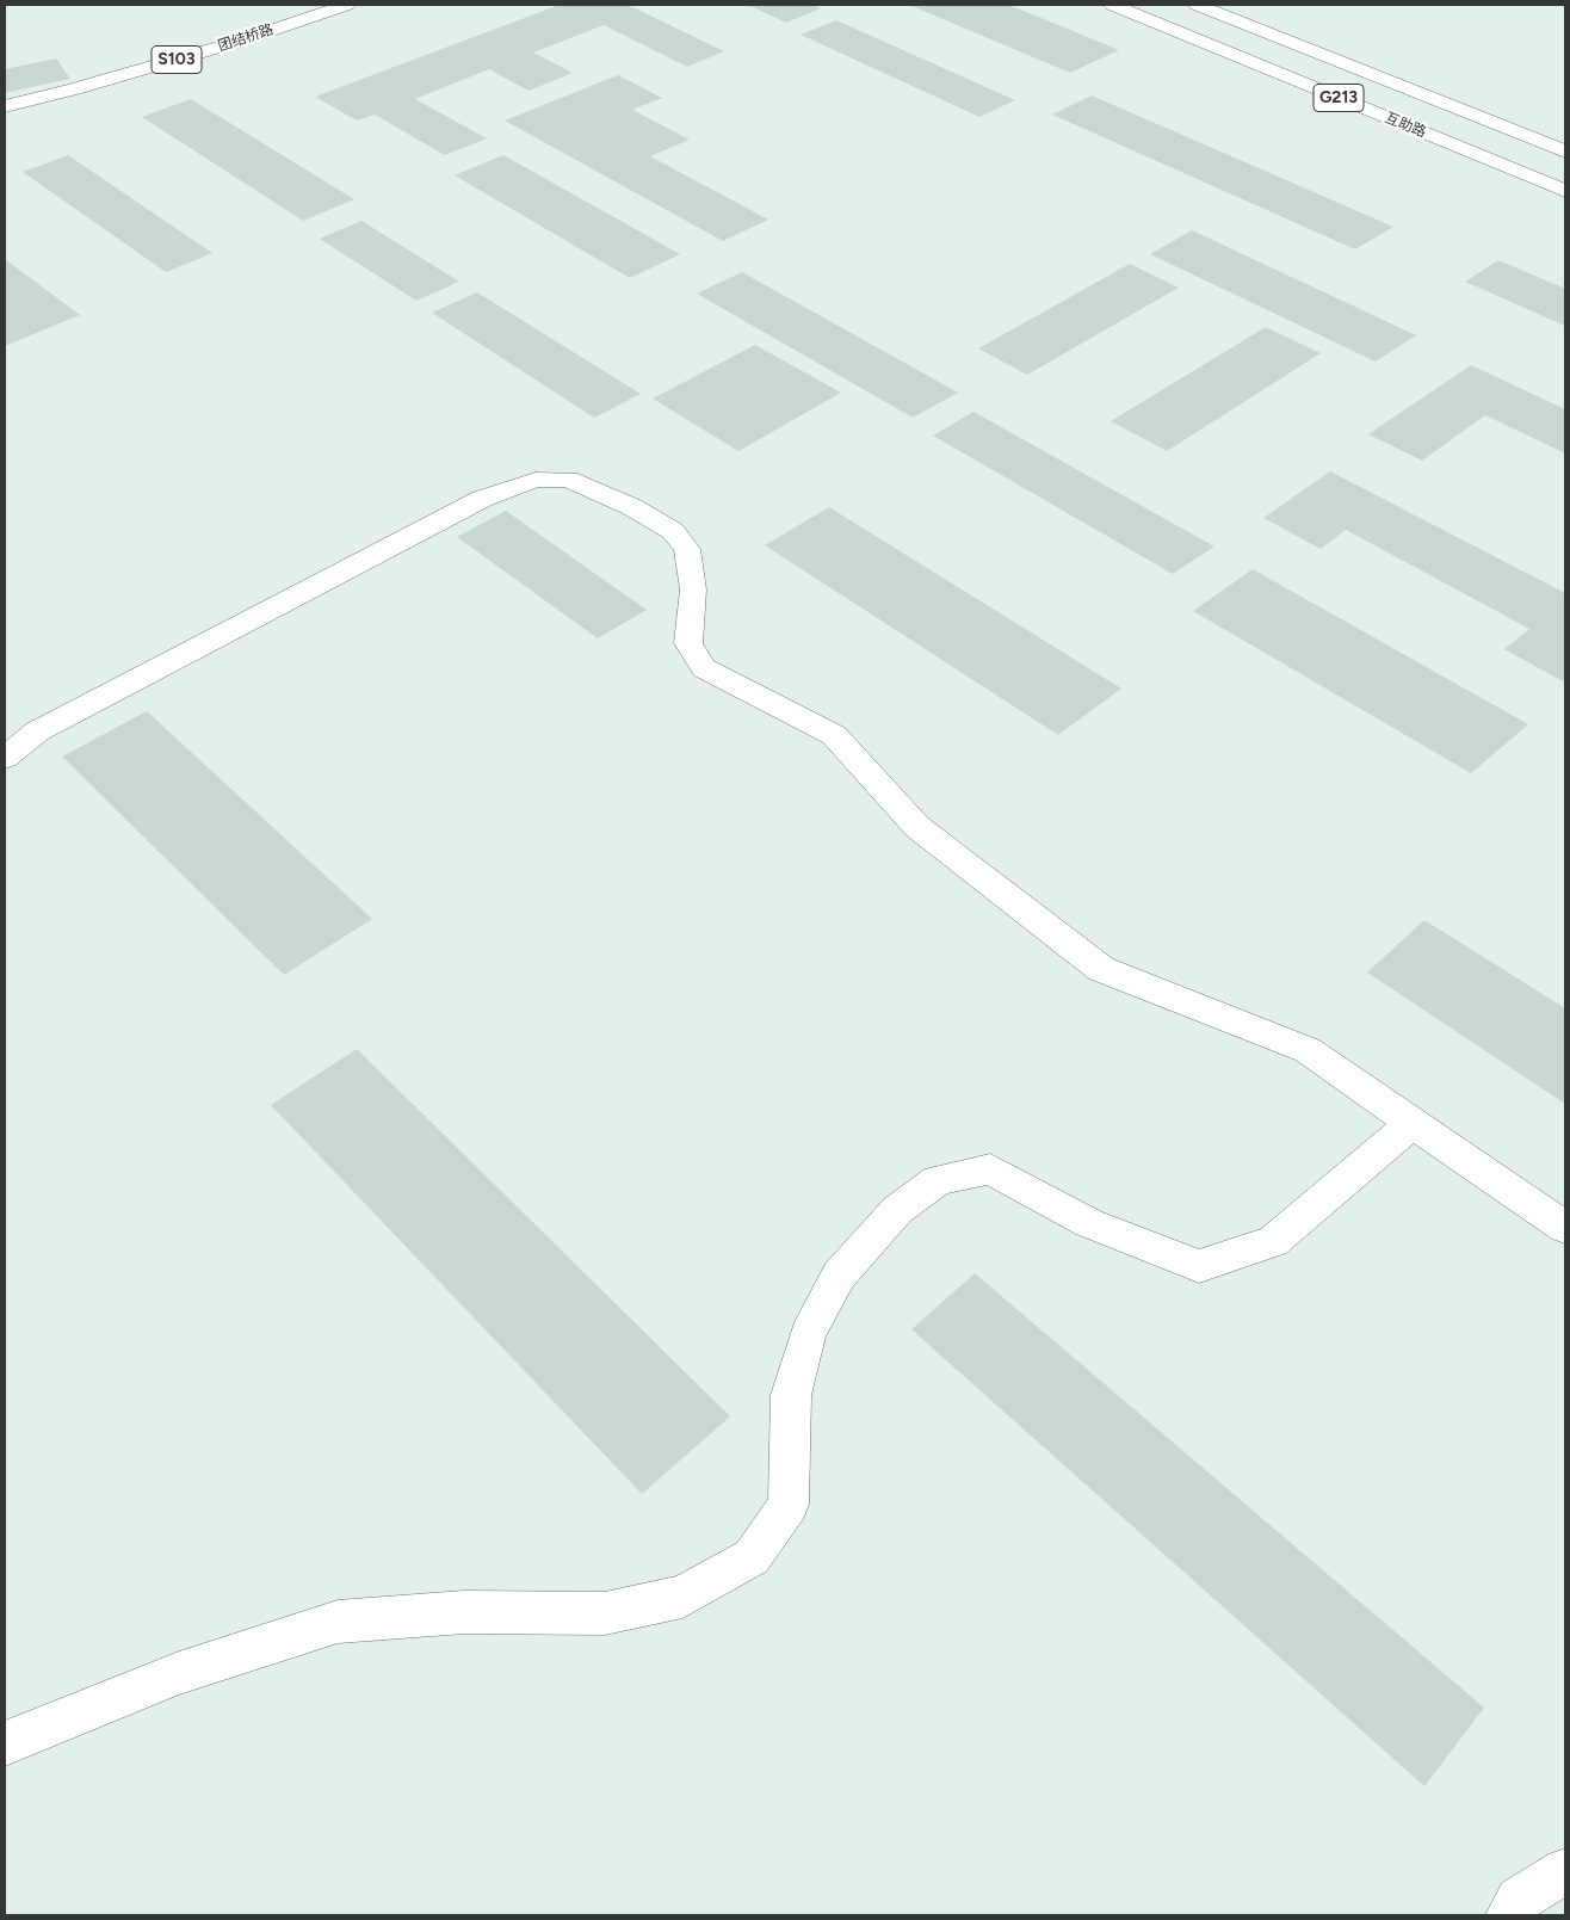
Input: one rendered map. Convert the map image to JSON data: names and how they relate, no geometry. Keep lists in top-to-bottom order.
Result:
{
  "streets": {
    "main road": [
      "团结桥路",
      "S103",
      "G213",
      "互助路"
    ]
  }
}
